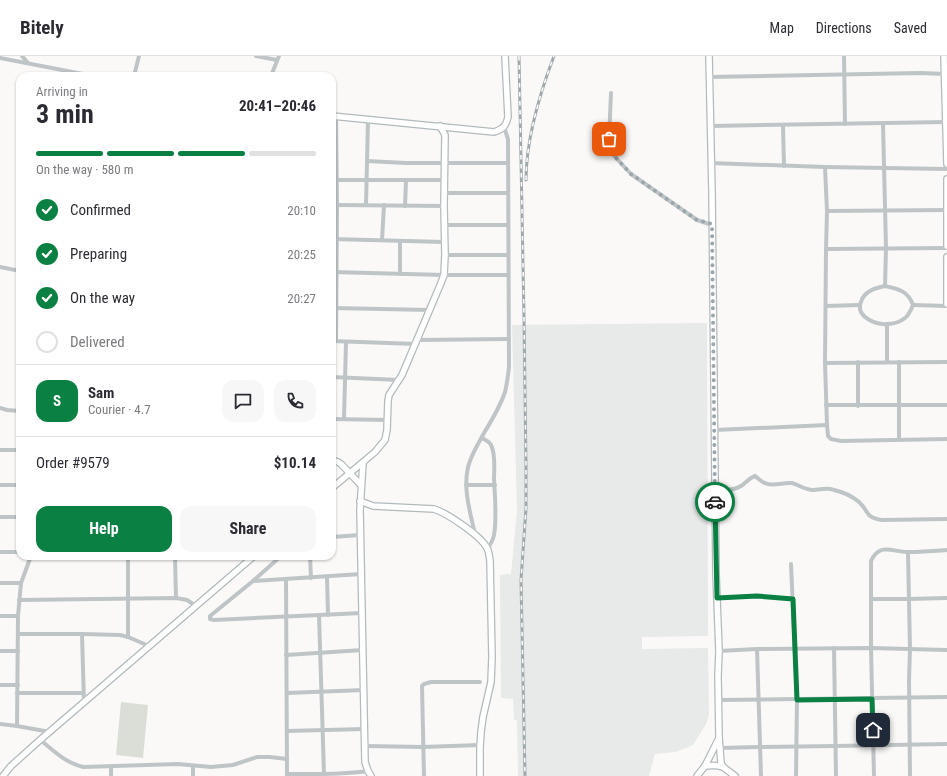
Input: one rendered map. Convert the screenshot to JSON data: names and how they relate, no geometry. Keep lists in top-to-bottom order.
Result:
{
  "page": {
    "header": "Bitely",
    "nav": ["Map", "Directions", "Saved"],
    "heading": ["3 min", "Arriving in", "20:41–20:46"],
    "panel": [
      "Sam",
      "Courier · 4.7",
      "Order #9579",
      "$10.14"
    ],
    "bar": "On the way · 580 m",
    "list": [
      ["Confirmed", "20:10"],
      ["Preparing", "20:25"],
      ["On the way", "20:27"],
      "Delivered"
    ],
    "round": "S",
    "buttons": ["Help", "Share"]
  }
}
